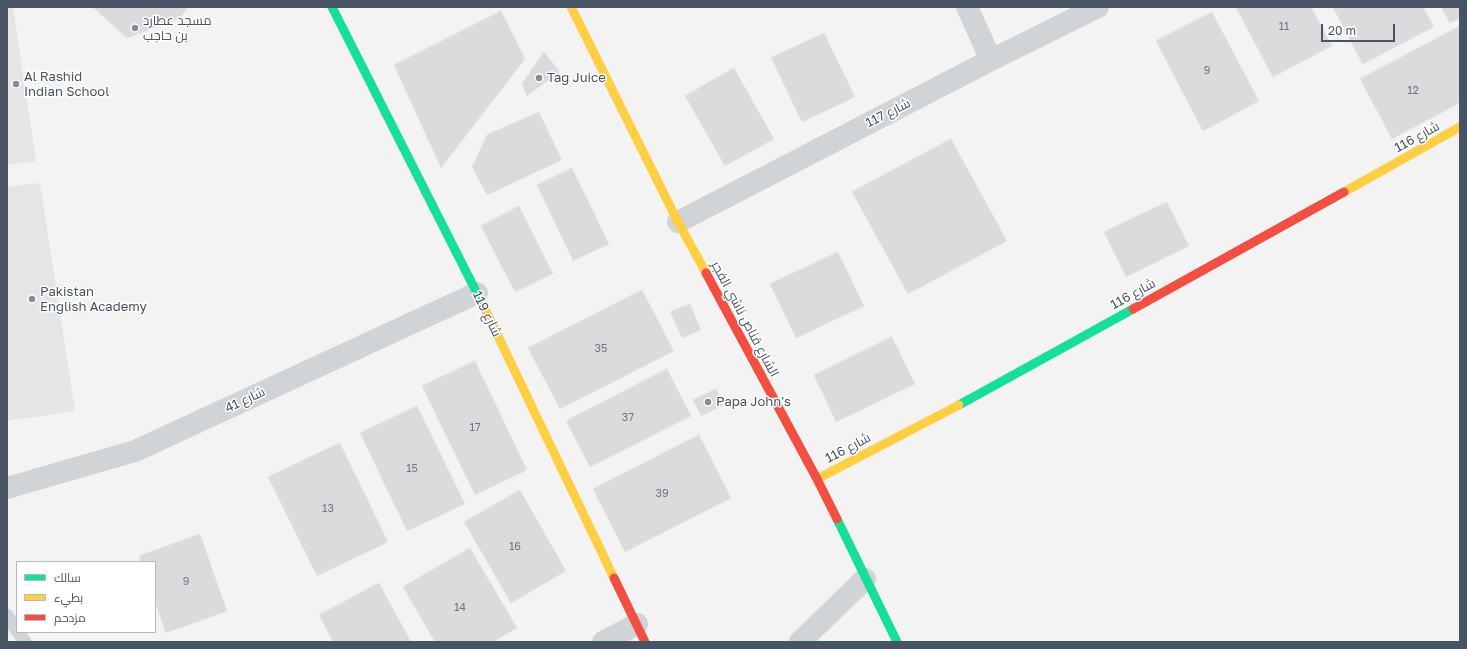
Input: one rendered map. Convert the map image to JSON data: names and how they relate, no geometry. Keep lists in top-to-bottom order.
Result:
{
  "streets": {
    "street": [
      "شارع 117",
      "شارع 116",
      "شارع 119",
      "الشارع قناص ناشي الفجر",
      "شارع 41"
    ]
  },
  "crossings": [
    ["شارع 117", "الشارع قناص ناشي الفجر"],
    ["شارع 116", "الشارع قناص ناشي الفجر"],
    ["شارع 119", "شارع 41"]
  ],
  "places": [
    "مسجد عطارد بن حاجب",
    "Tag Juice",
    "Al Rashid Indian School",
    "Pakistan English Academy",
    "Papa John's"
  ],
  "house_numbers": [
    "11",
    "9",
    "12",
    "35",
    "37",
    "17",
    "15",
    "39",
    "13",
    "16",
    "9",
    "14"
  ],
  "legend": ["سالك", "بطيء", "مزدحم"],
  "scale_bar": "20 m"
}
